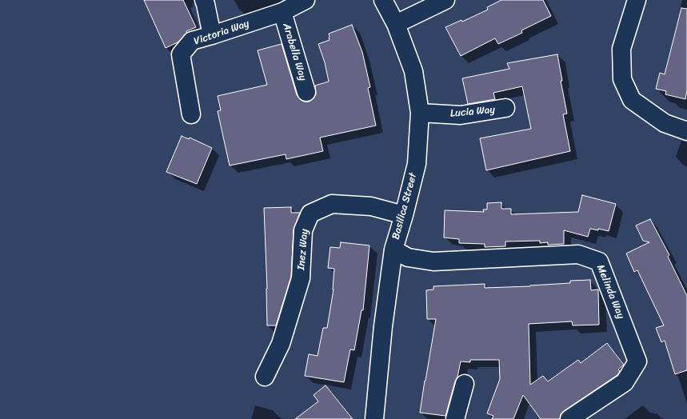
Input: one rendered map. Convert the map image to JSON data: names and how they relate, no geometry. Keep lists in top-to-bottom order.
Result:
{
  "streets": {
    "street": [
      "Victoria Way",
      "Arabella Way",
      "Lucia Way",
      "Basilica Street",
      "Inez Way",
      "Melinda Way"
    ]
  },
  "crossings": [
    ["Victoria Way", "Arabella Way"],
    ["Lucia Way", "Basilica Street"],
    ["Basilica Street", "Inez Way"],
    ["Basilica Street", "Melinda Way"]
  ]
}
